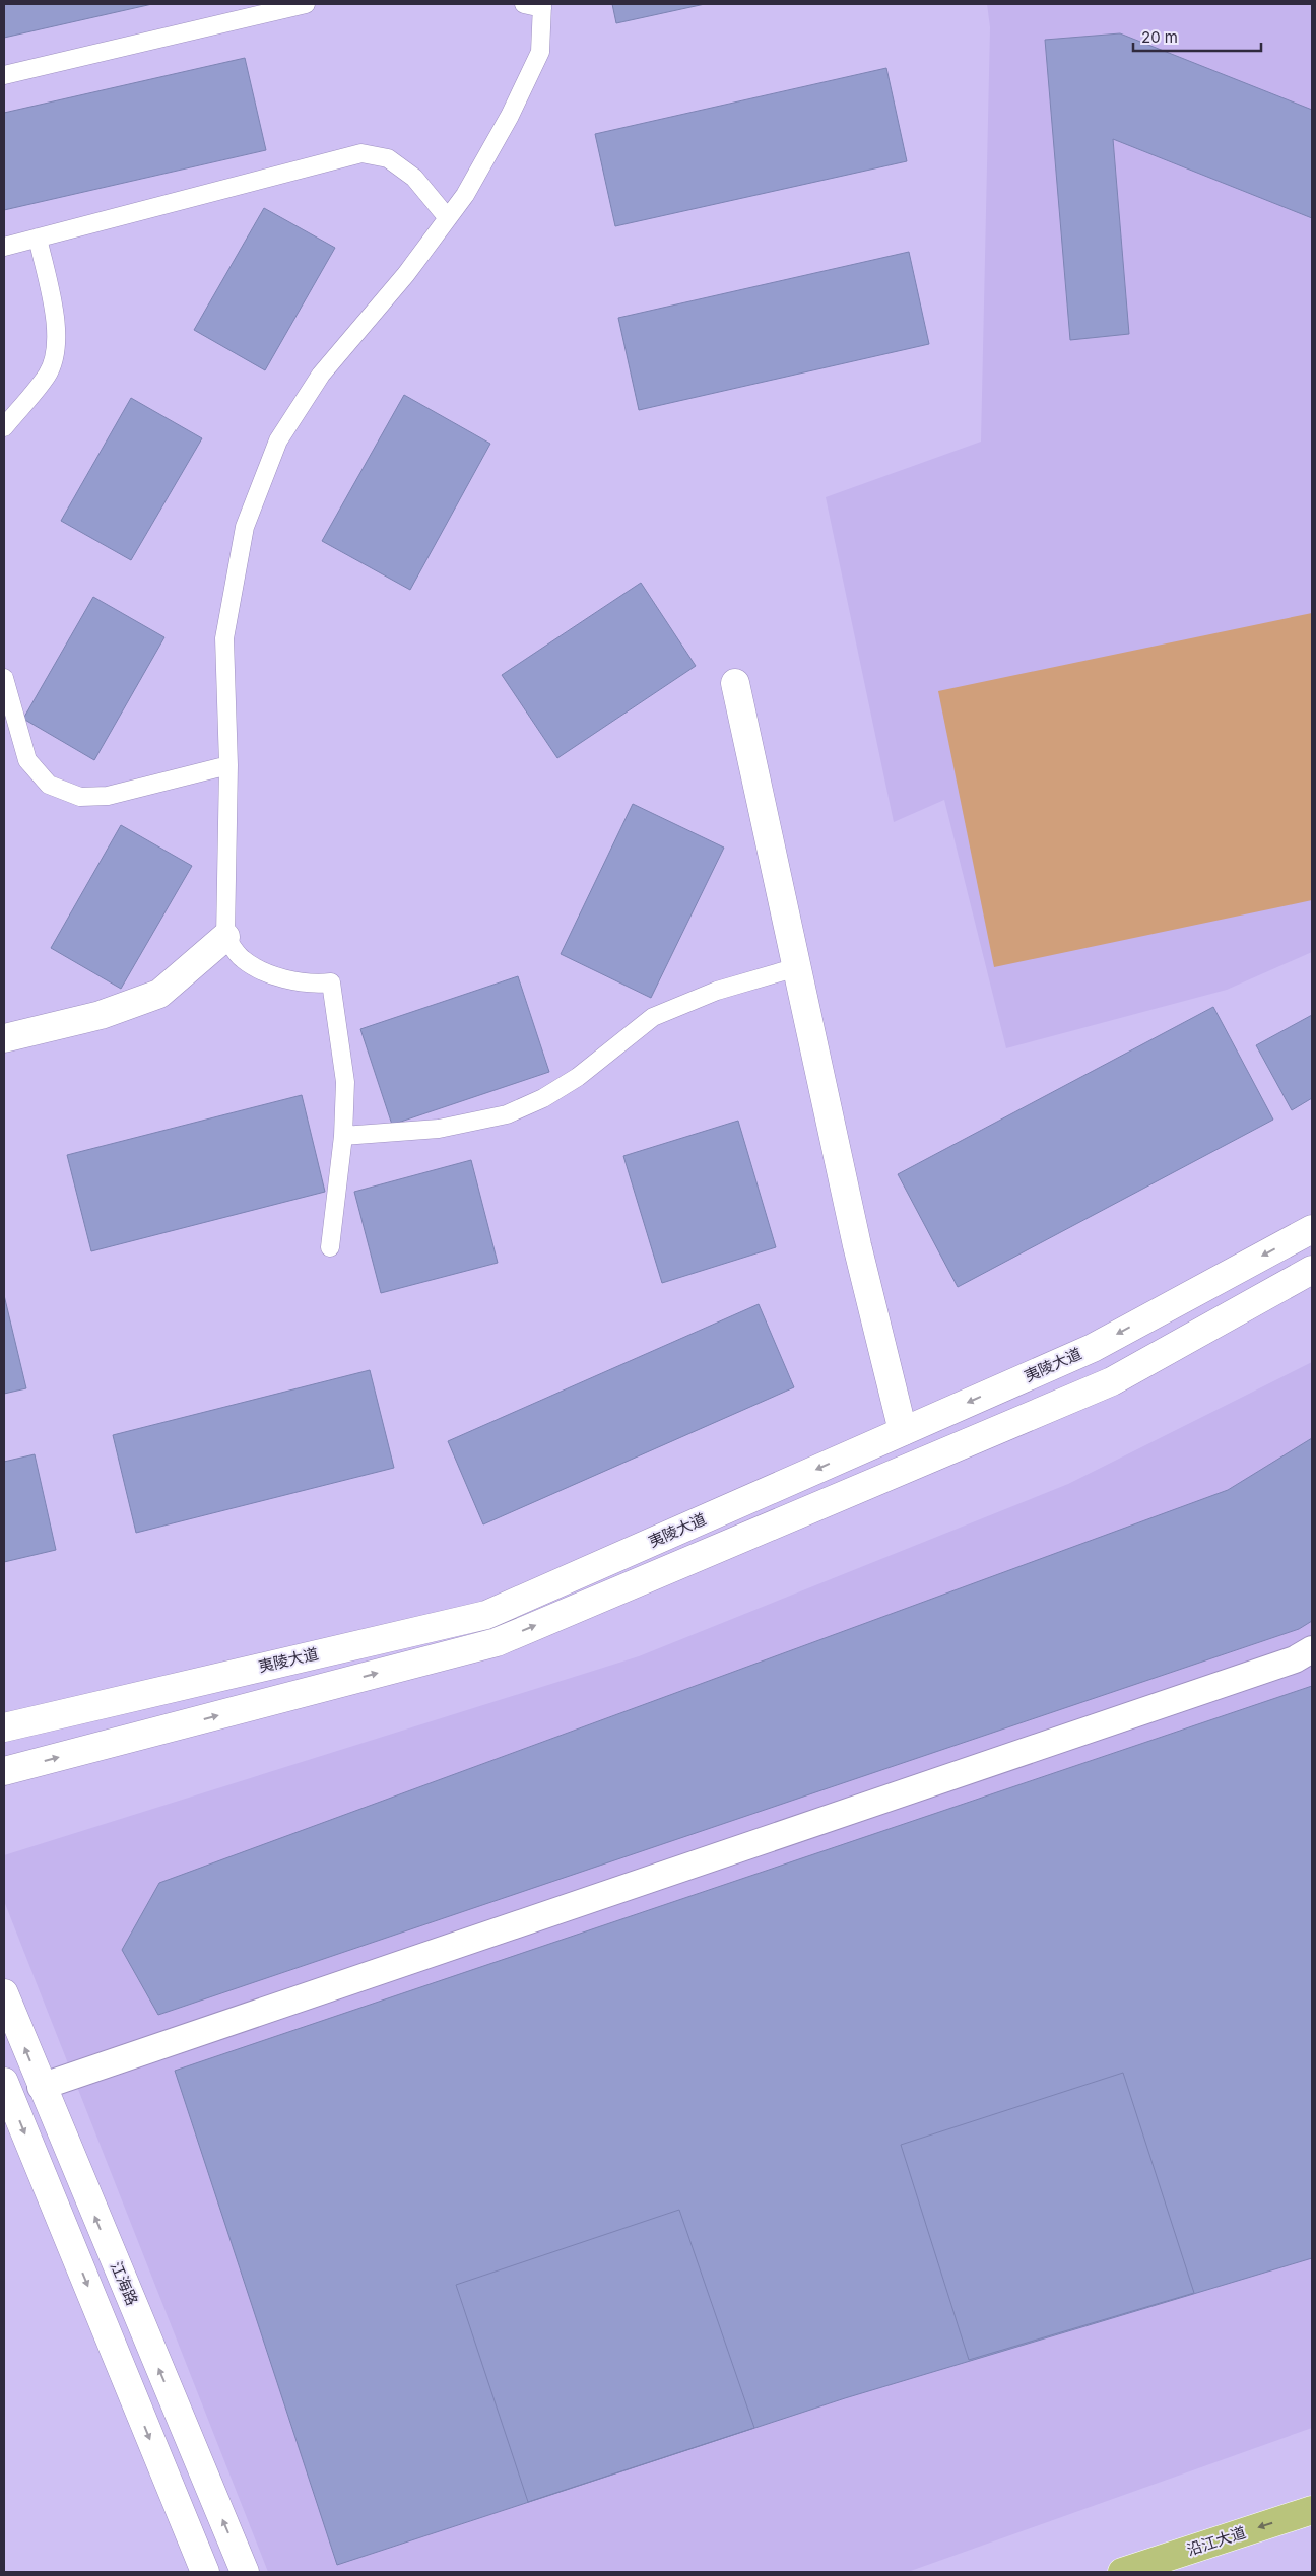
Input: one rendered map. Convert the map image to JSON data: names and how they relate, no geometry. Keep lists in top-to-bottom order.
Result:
{
  "streets": {
    "main road": ["夷陵大道", "江海路", "沿江大道"]
  },
  "one_way": ["沿江大道"],
  "scale_bar": "20 m"
}
